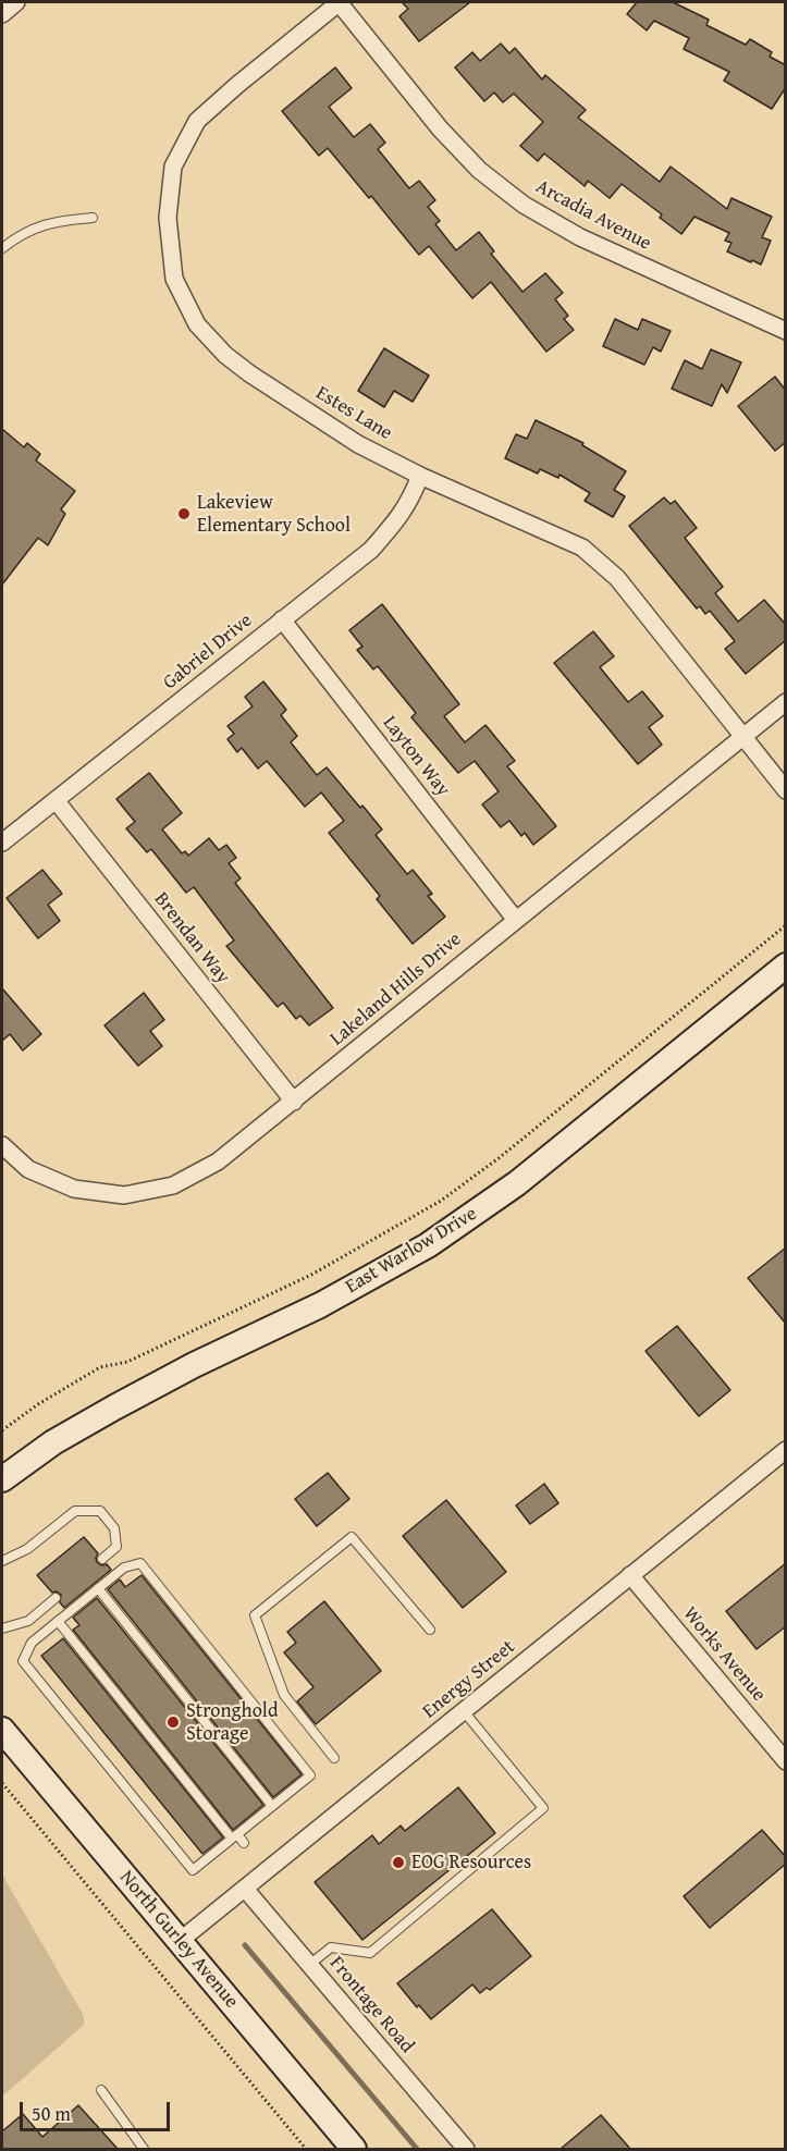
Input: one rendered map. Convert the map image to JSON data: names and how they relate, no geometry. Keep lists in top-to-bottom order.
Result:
{
  "streets": {
    "street": [
      "Arcadia Avenue",
      "Estes Lane",
      "Gabriel Drive",
      "Layton Way",
      "Brendan Way",
      "Lakeland Hills Drive",
      "East Warlow Drive",
      "Works Avenue",
      "Energy Street",
      "North Gurley Avenue",
      "Frontage Road"
    ]
  },
  "crossings": [
    ["Arcadia Avenue", "Estes Lane"],
    ["Estes Lane", "Gabriel Drive"],
    ["Estes Lane", "Lakeland Hills Drive"],
    ["Gabriel Drive", "Layton Way"],
    ["Gabriel Drive", "Brendan Way"],
    ["Layton Way", "Lakeland Hills Drive"],
    ["Brendan Way", "Lakeland Hills Drive"],
    ["Works Avenue", "Energy Street"],
    ["Energy Street", "North Gurley Avenue"],
    ["Energy Street", "Frontage Road"]
  ],
  "places": ["Lakeview Elementary School", "Stronghold Storage", "EOG Resources"],
  "scale_bar": "50 m"
}
